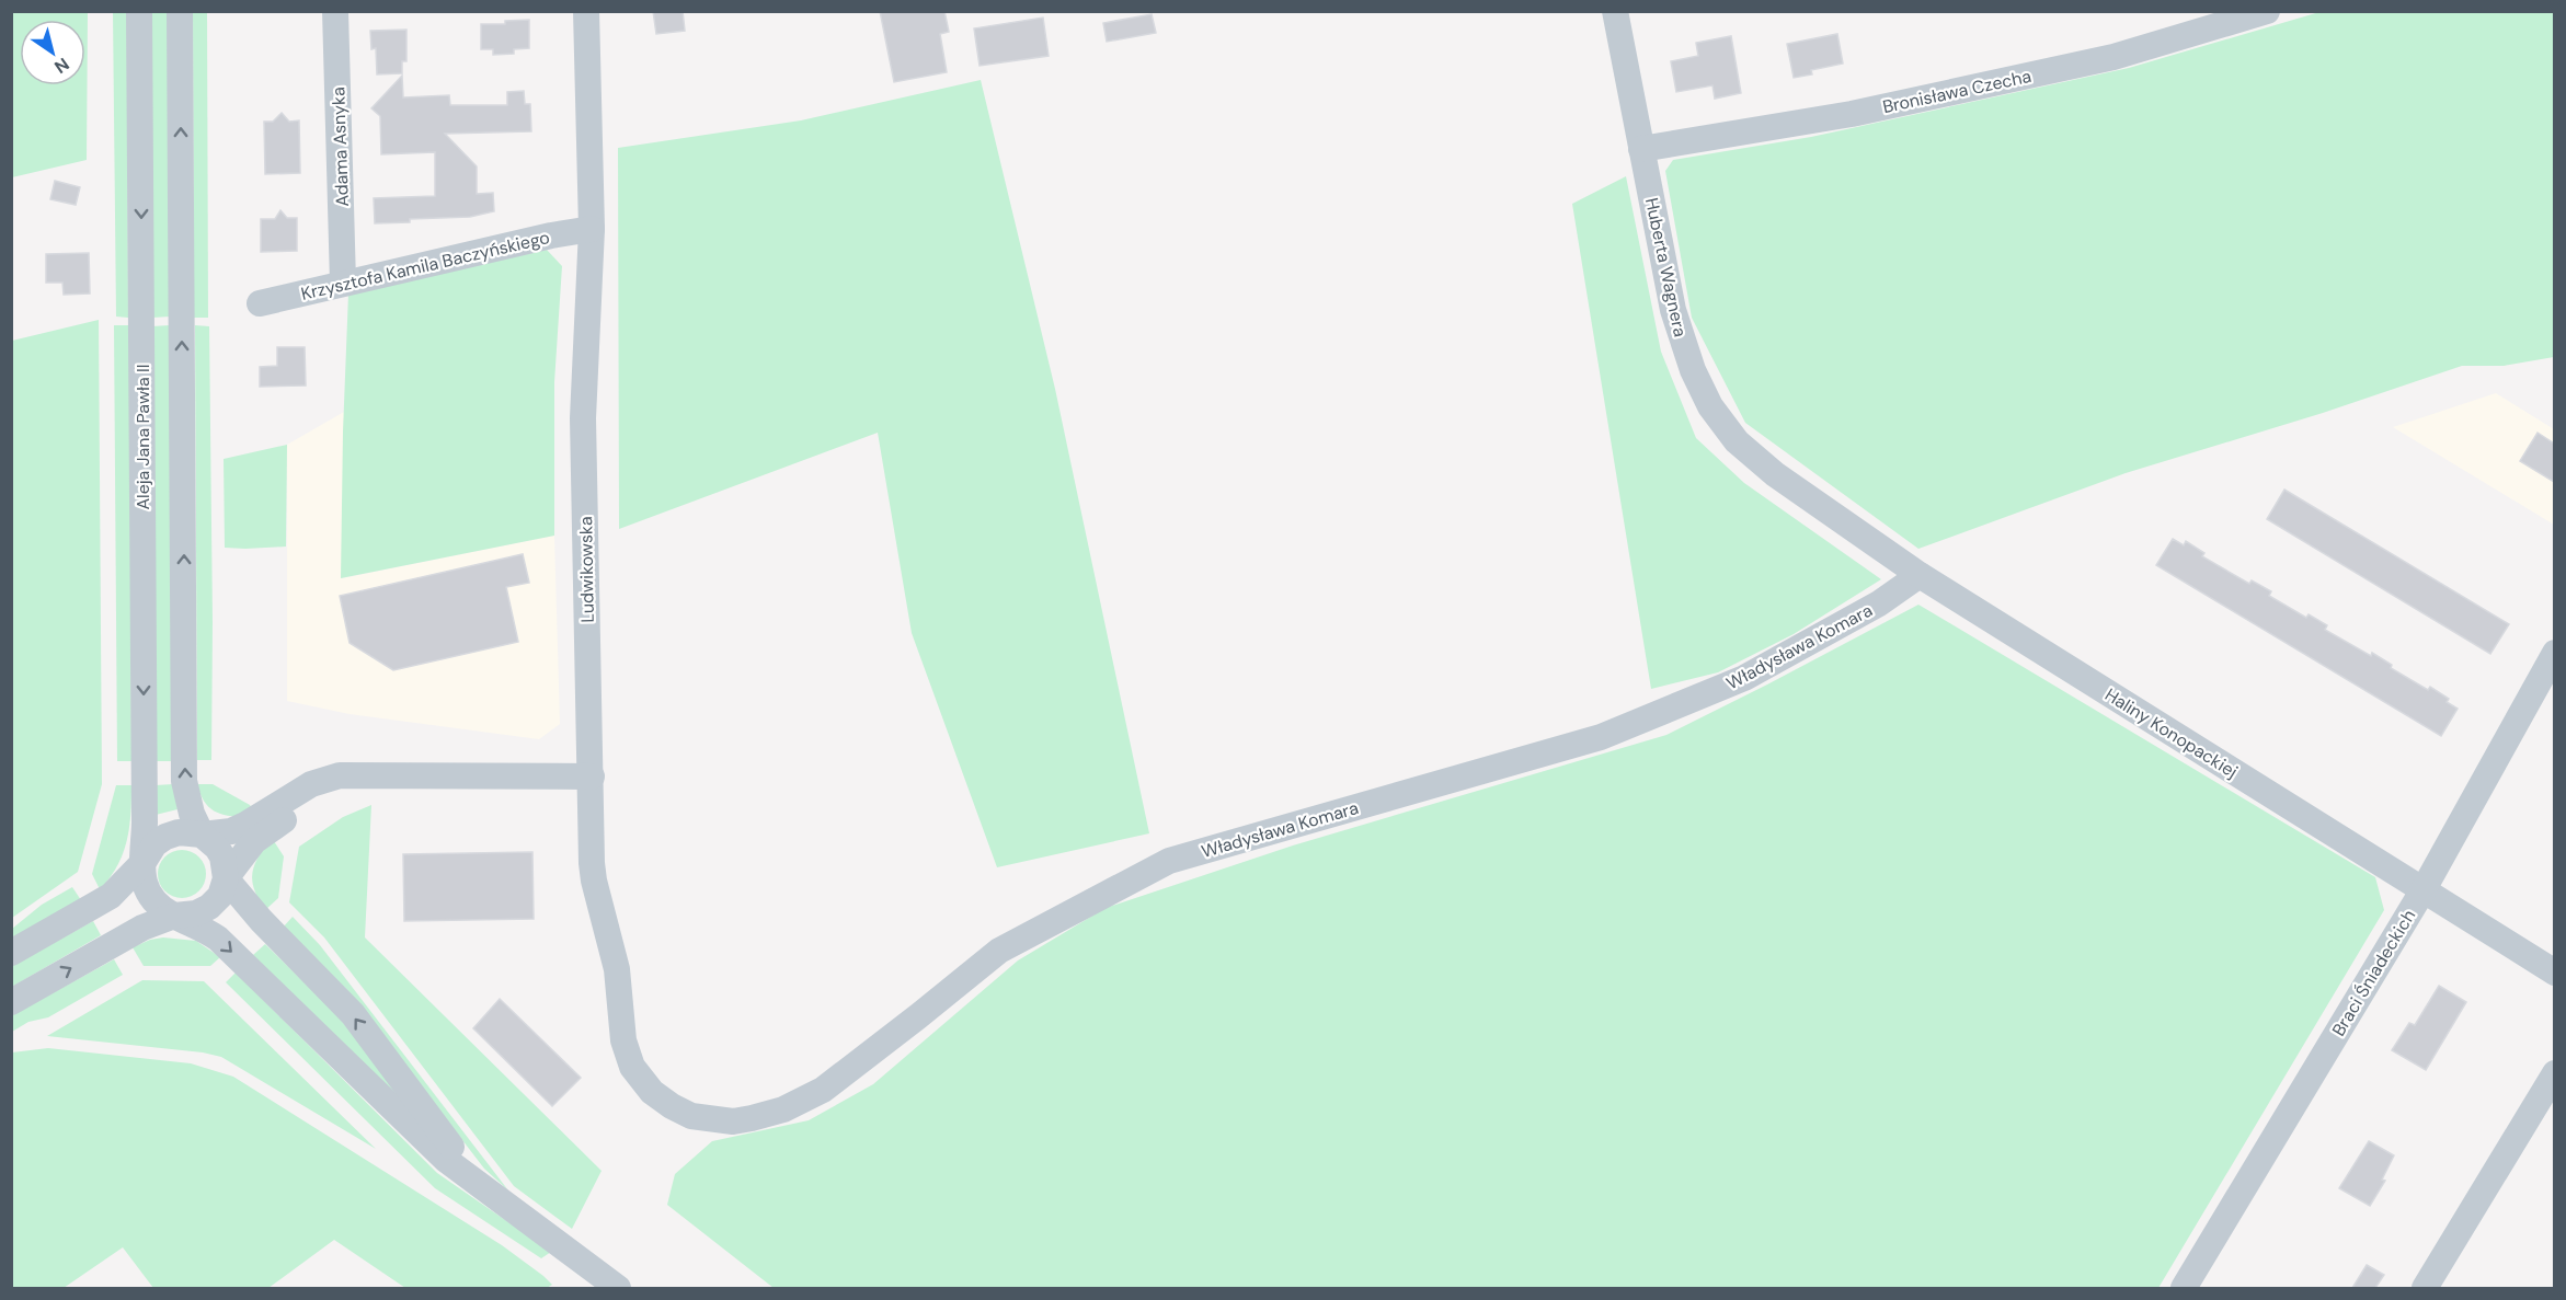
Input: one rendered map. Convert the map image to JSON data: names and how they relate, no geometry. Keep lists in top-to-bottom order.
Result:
{
  "streets": {
    "street": [
      "Bronisława Czecha",
      "Adama Asnyka",
      "Krzysztofa Kamila Baczyńskiego",
      "Huberta Wagnera",
      "Aleja Jana Pawła II",
      "Ludwikowska",
      "Władysława Komara",
      "Haliny Konopackiej",
      "Braci Śniadeckich"
    ]
  },
  "crossings": [
    ["Bronisława Czecha", "Huberta Wagnera"],
    ["Adama Asnyka", "Krzysztofa Kamila Baczyńskiego"],
    ["Krzysztofa Kamila Baczyńskiego", "Ludwikowska"],
    ["Huberta Wagnera", "Władysława Komara"],
    ["Huberta Wagnera", "Haliny Konopackiej"],
    ["Ludwikowska", "Władysława Komara"],
    ["Władysława Komara", "Haliny Konopackiej"],
    ["Haliny Konopackiej", "Braci Śniadeckich"]
  ],
  "north": "bottom right"
}
